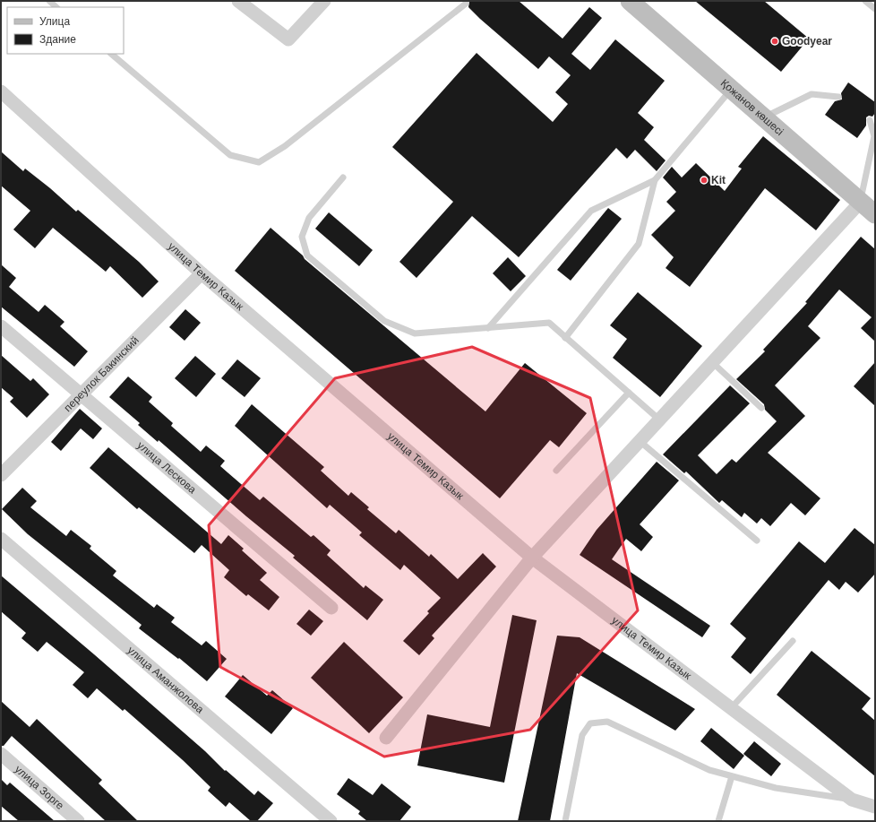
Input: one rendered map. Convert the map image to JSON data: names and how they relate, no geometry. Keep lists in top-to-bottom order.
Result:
{
  "streets": {
    "main road": ["Қожанов көшесі"],
    "street": [
      "улица Темир Казык",
      "переулок Бакинский",
      "улица Лескова",
      "улица Аманжолова",
      "улица Зорге"
    ]
  },
  "crossings": [
    ["улица Темир Казык", "переулок Бакинский"],
    ["переулок Бакинский", "улица Лескова"]
  ],
  "places": ["Goodyear", "Kit"],
  "legend": ["Улица", "Здание"]
}
